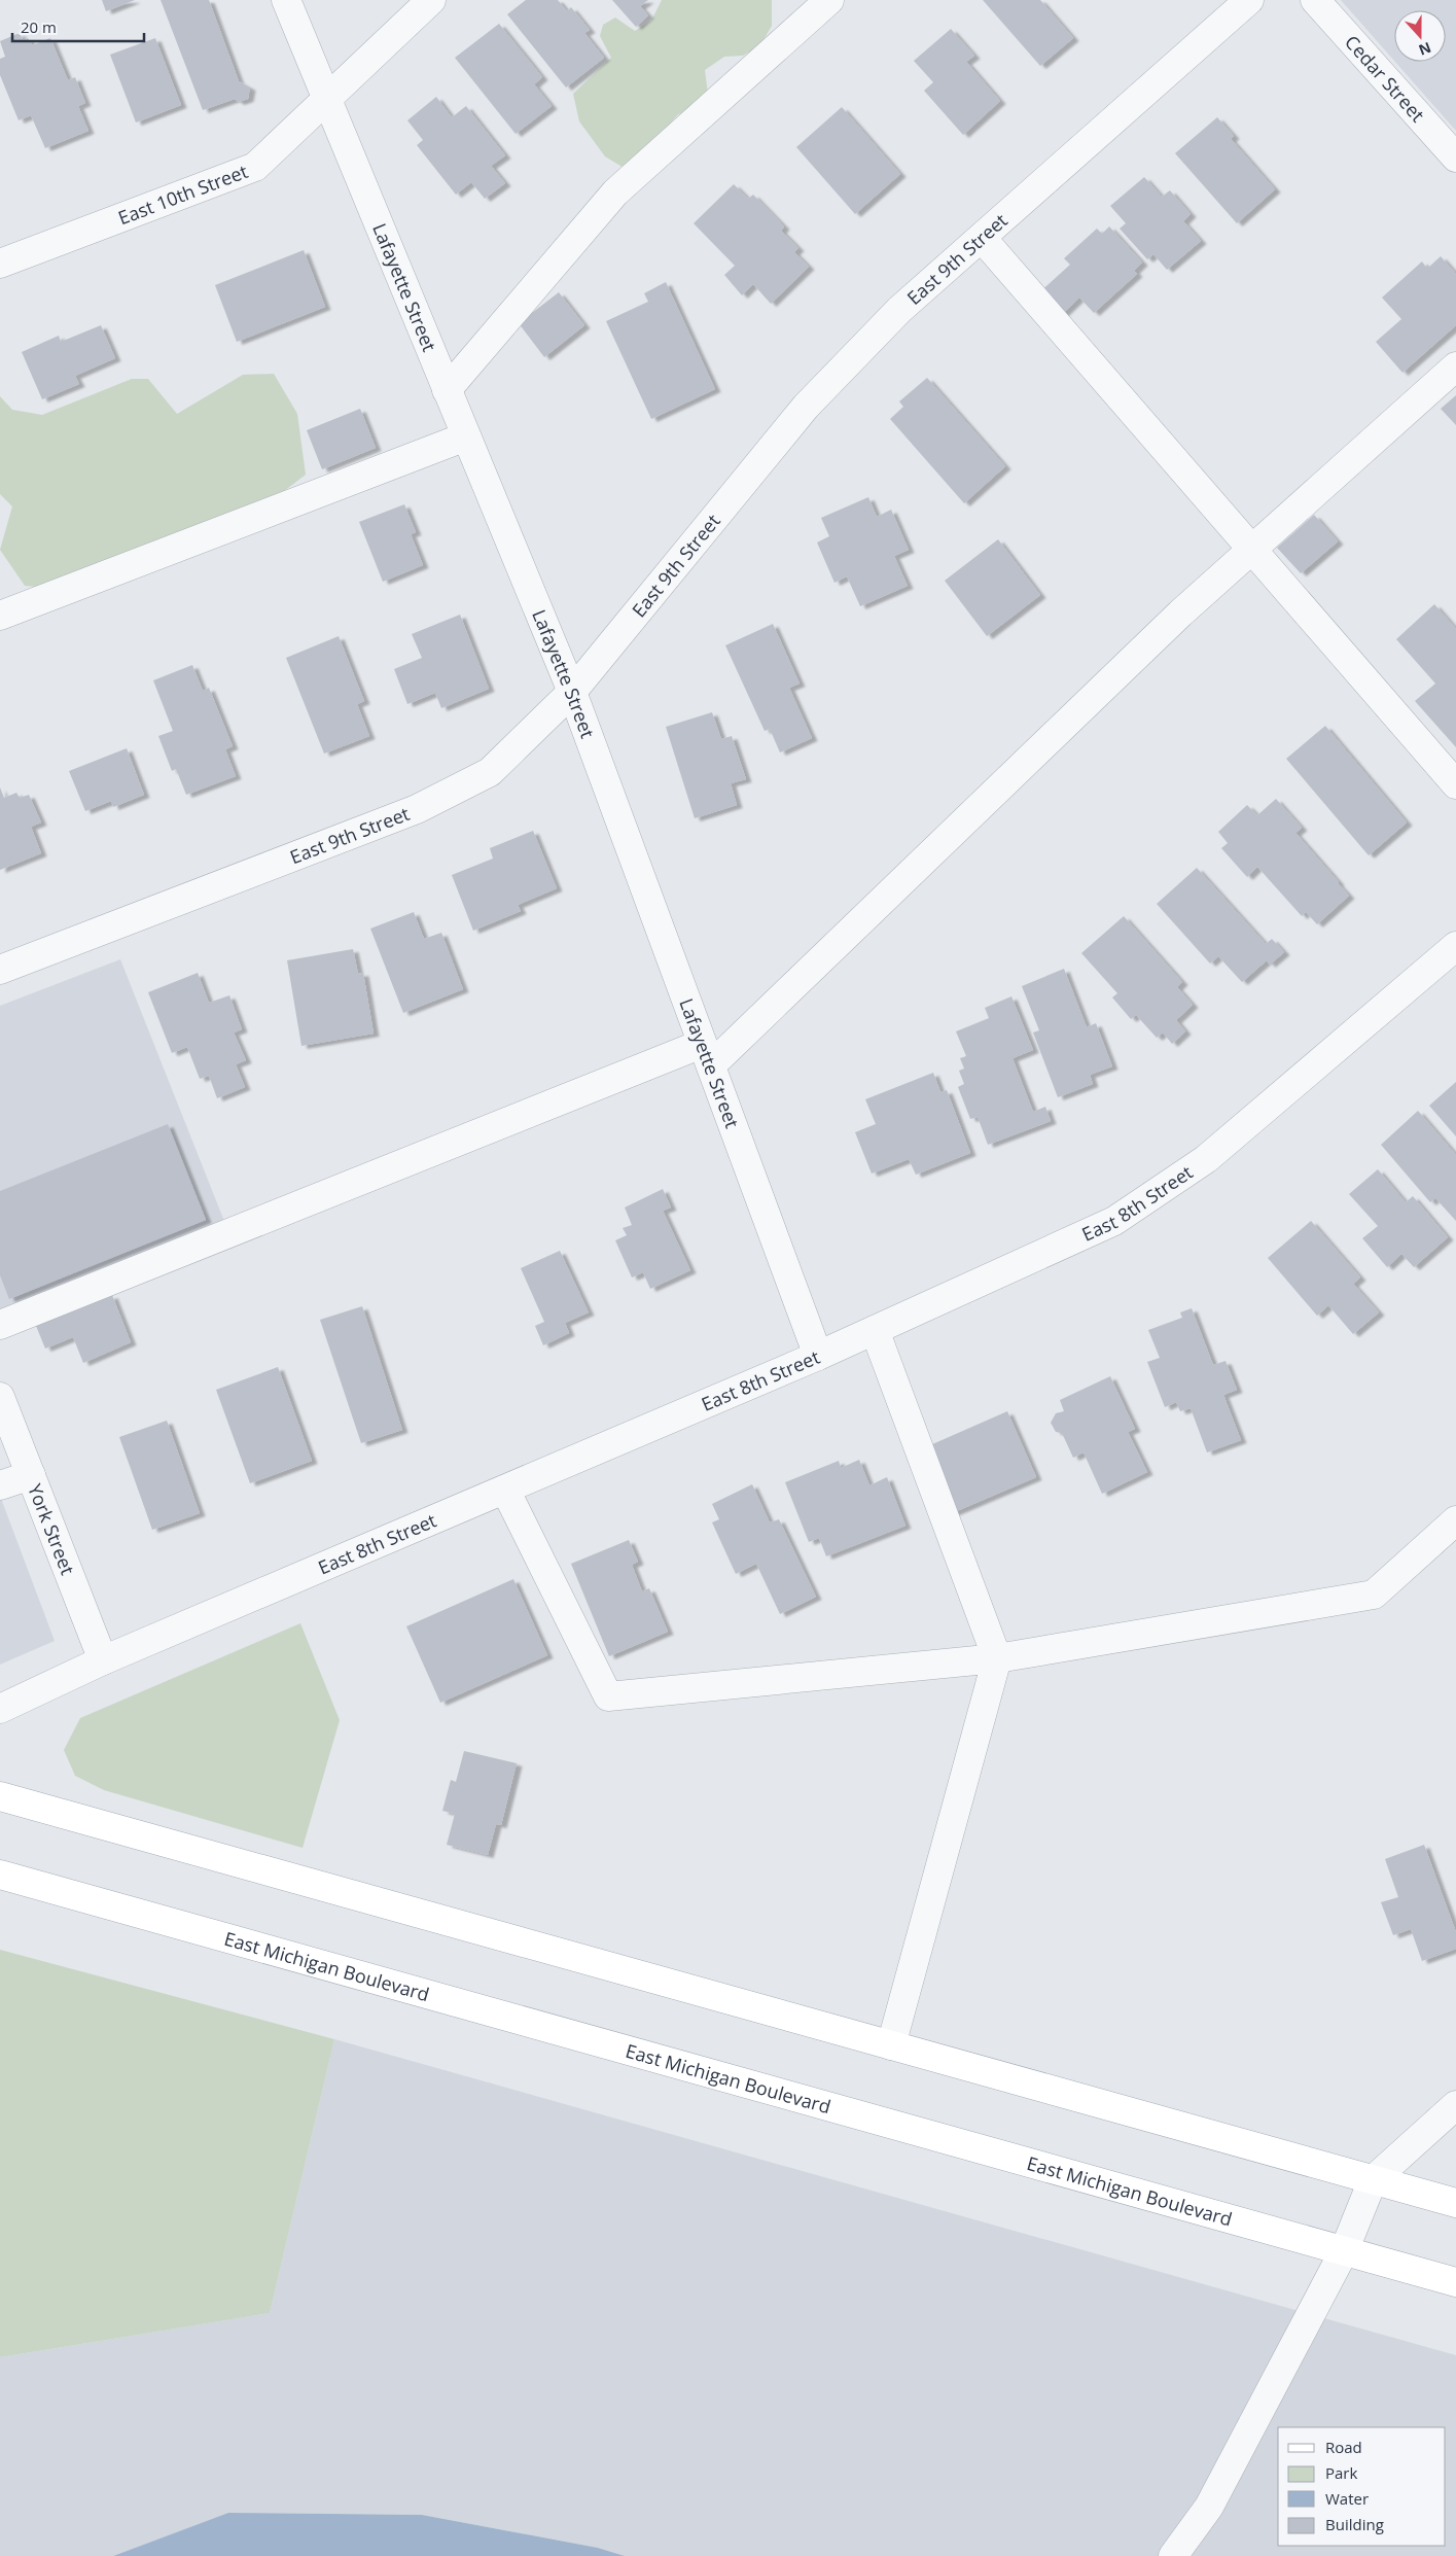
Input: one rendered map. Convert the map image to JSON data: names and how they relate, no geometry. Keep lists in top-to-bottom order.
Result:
{
  "streets": {
    "main road": ["East Michigan Boulevard"],
    "street": [
      "Cedar Street",
      "East 10th Street",
      "East 9th Street",
      "Lafayette Street",
      "East 8th Street",
      "York Street"
    ]
  },
  "crossings": [
    ["East 10th Street", "Lafayette Street"],
    ["East 9th Street", "Lafayette Street"],
    ["Lafayette Street", "East 8th Street"],
    ["East 8th Street", "York Street"]
  ],
  "legend": [
    "Road",
    "Park",
    "Water",
    "Building"
  ],
  "scale_bar": "20 m",
  "north": "bottom"
}
